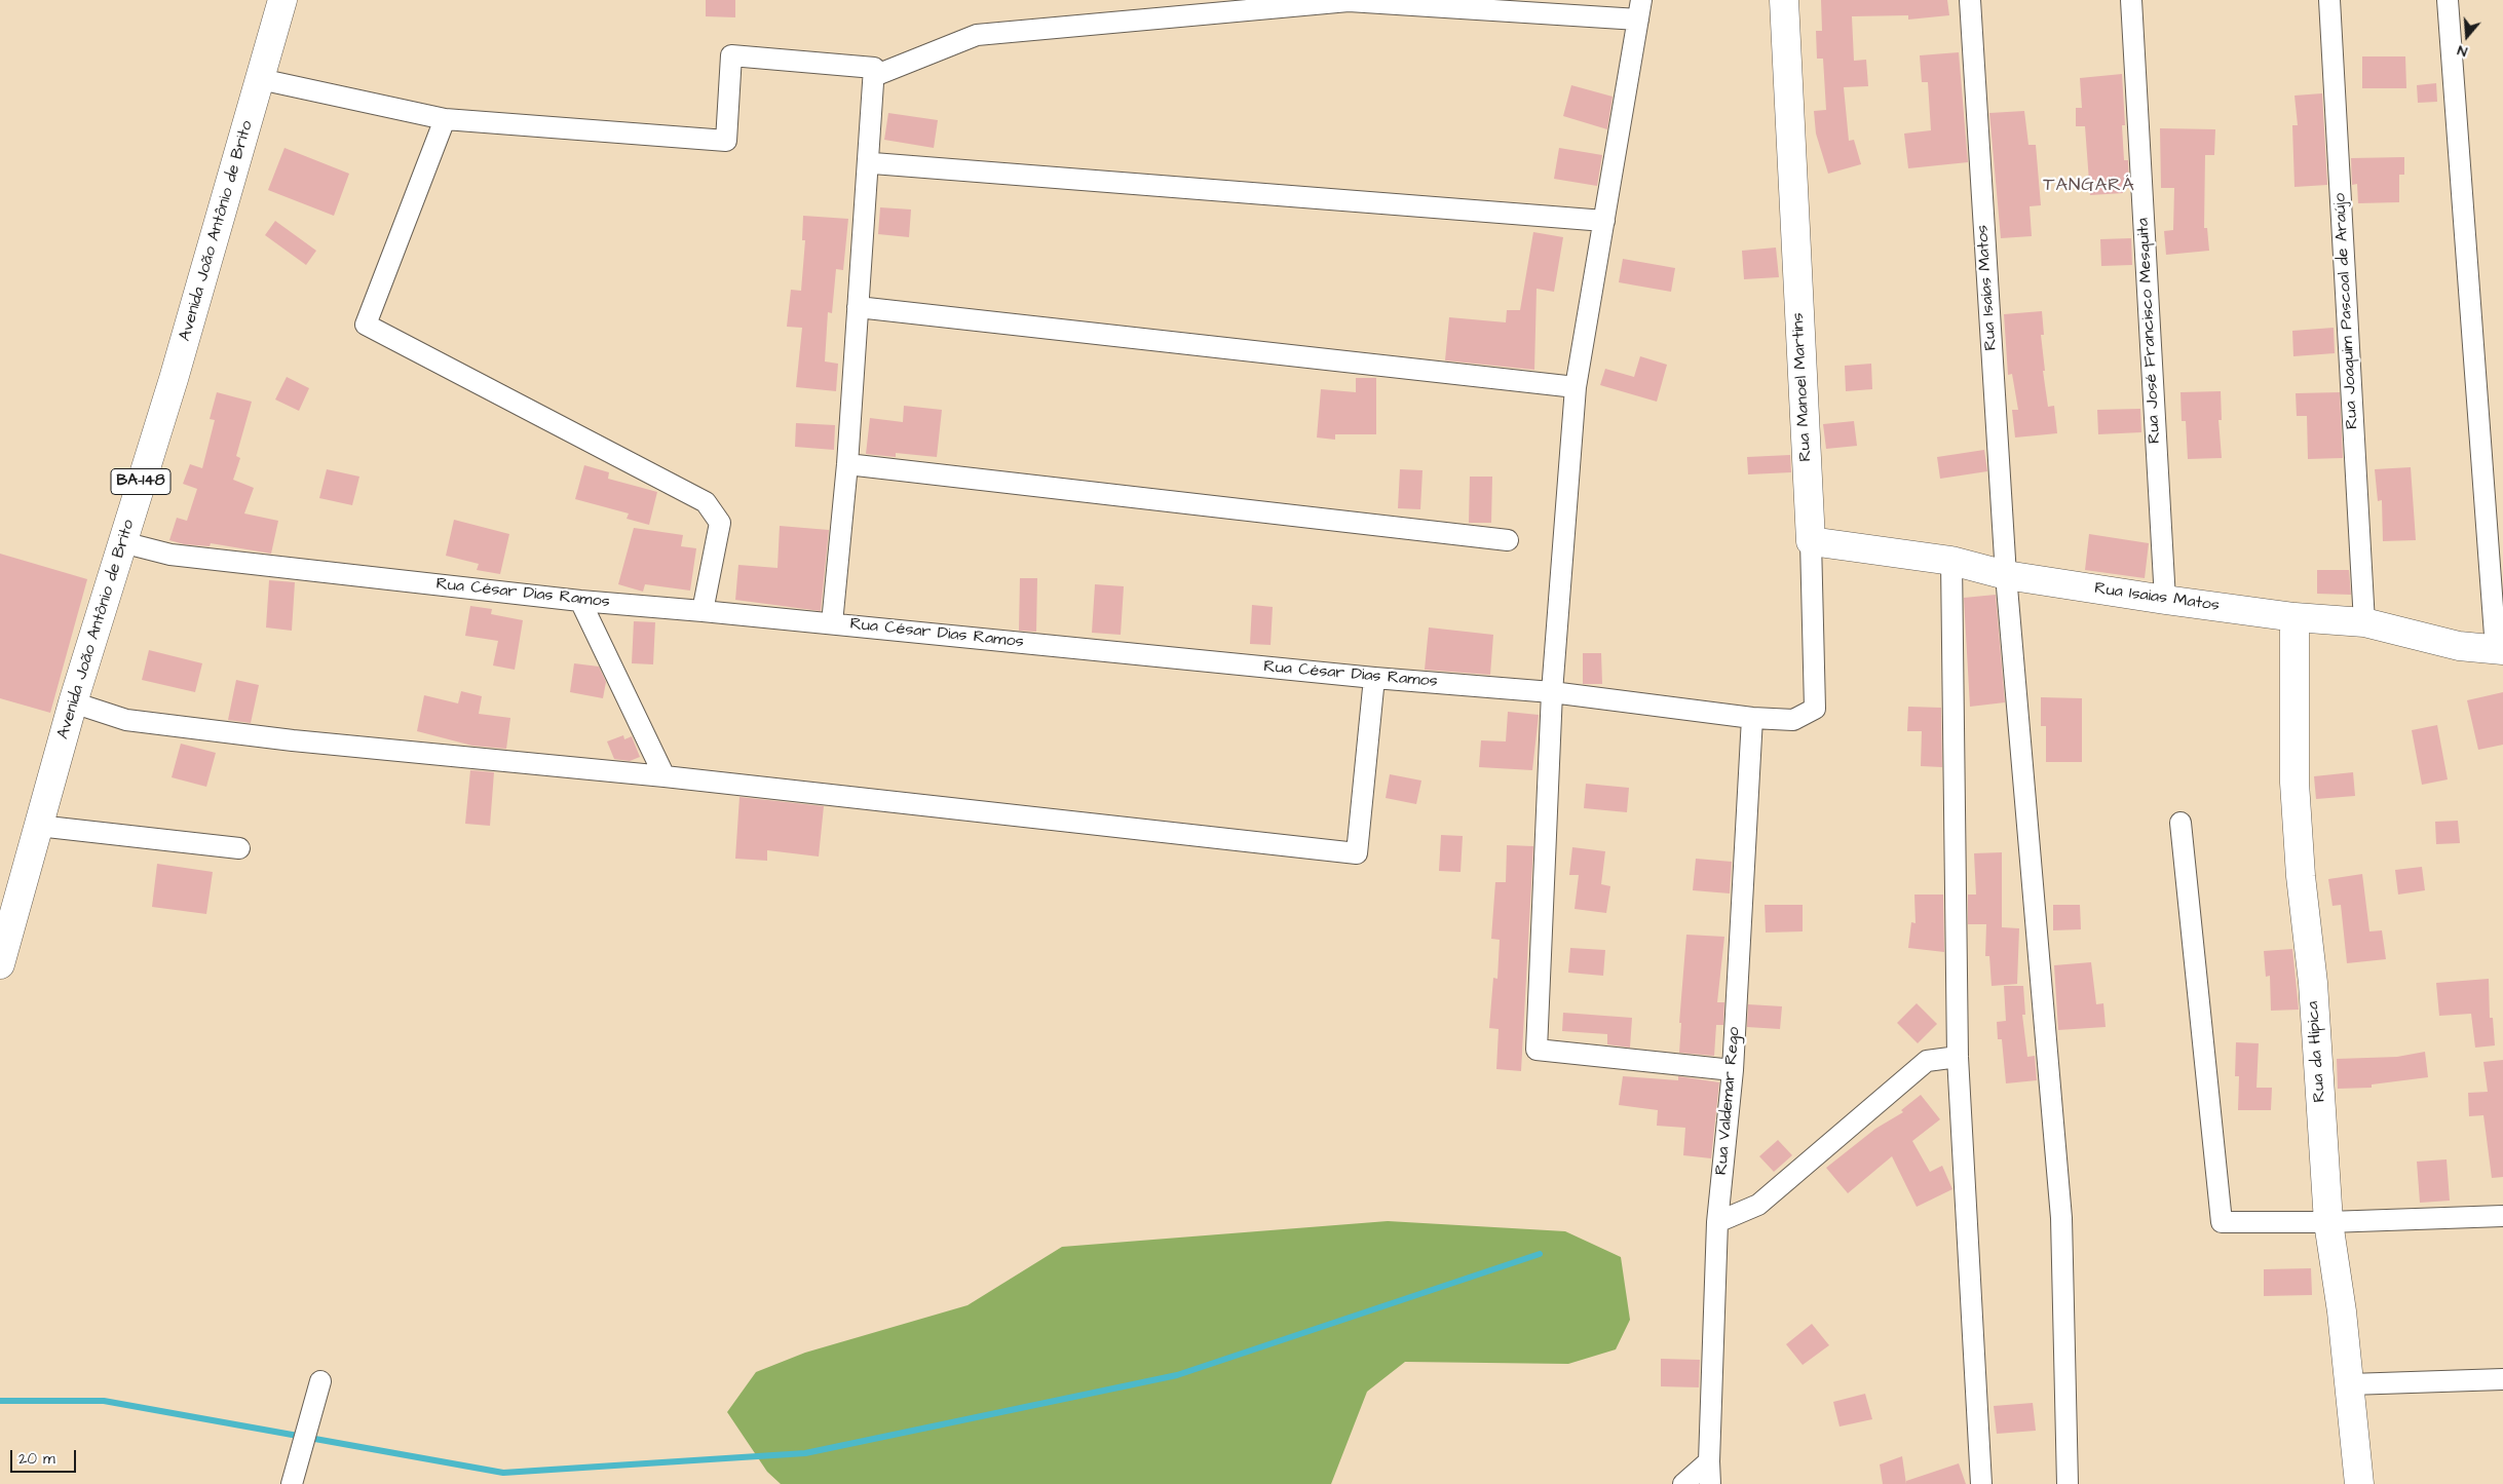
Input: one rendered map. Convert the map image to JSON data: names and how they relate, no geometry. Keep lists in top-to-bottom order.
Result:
{
  "streets": {
    "street": [
      "Avenida João Antônio de Brito",
      "Rua Isaías Matos",
      "Rua Joaquim Pascoal de Araújo",
      "Rua José Francisco Mesquita",
      "Rua Manoel Martins",
      "BA-148",
      "Rua César Dias Ramos",
      "Rua Isaias Matos",
      "Rua da Hípica",
      "Rua Valdemar Rego"
    ]
  },
  "crossings": [
    ["Avenida João Antônio de Brito", "Rua César Dias Ramos"],
    ["Rua Isaías Matos", "Rua Isaias Matos"],
    ["Rua Joaquim Pascoal de Araújo", "Rua Isaias Matos"],
    ["Rua José Francisco Mesquita", "Rua Isaias Matos"],
    ["Rua Manoel Martins", "Rua César Dias Ramos"],
    ["Rua Manoel Martins", "Rua Isaias Matos"],
    ["Rua Manoel Martins", "Rua Valdemar Rego"],
    ["Rua César Dias Ramos", "Rua Valdemar Rego"],
    ["Rua Isaias Matos", "Rua da Hípica"]
  ],
  "districts": ["TANGARÁ"],
  "scale_bar": "20 m",
  "north": "bottom"
}
